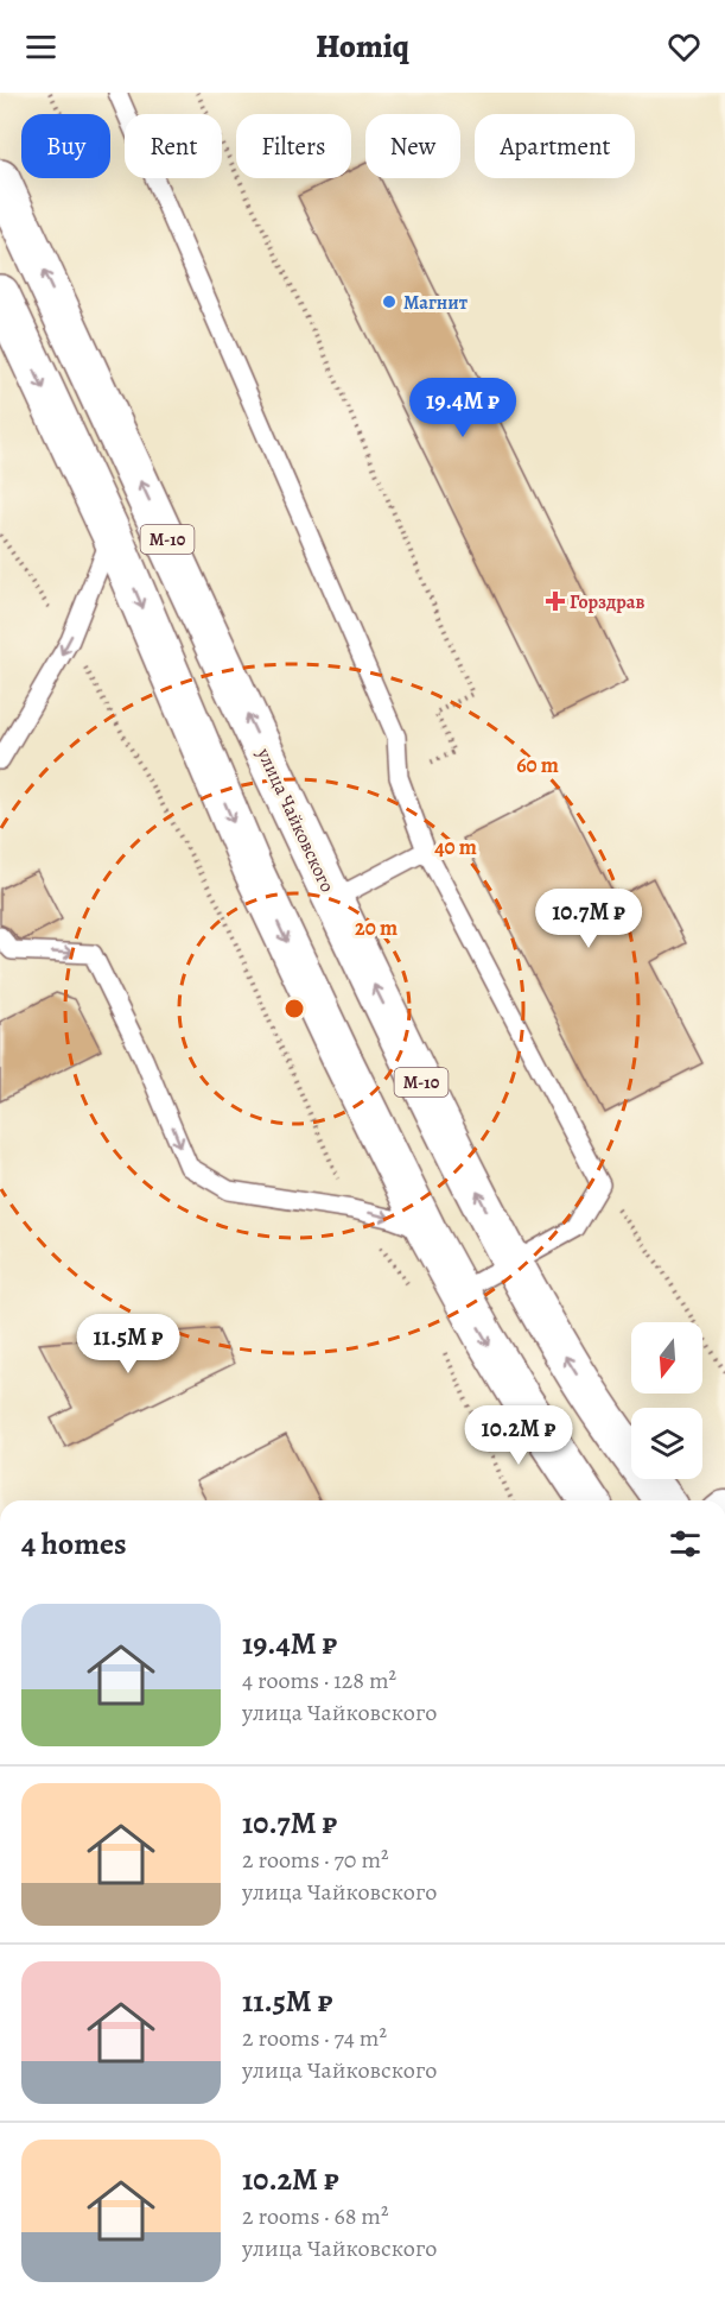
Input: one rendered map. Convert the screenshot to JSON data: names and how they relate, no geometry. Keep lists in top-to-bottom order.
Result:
{
  "streets": {
    "main road": ["М-10", "улица Чайковского"]
  },
  "places": {
    "other": ["Магнит"],
    "health": ["Горздрав"]
  },
  "north": "bottom",
  "page": {
    "header": "Homiq",
    "chip": [
      "Buy",
      "Rent",
      "Filters",
      "New",
      "Apartment"
    ],
    "price": [
      "19.4M ₽",
      "10.7M ₽",
      "11.5M ₽",
      "10.2M ₽"
    ],
    "heading": "4 homes",
    "list": [
      {
        "name": "19.4M ₽",
        "note": "4 rooms · 128 m² · улица Чайковского"
      },
      {
        "name": "10.7M ₽",
        "note": "2 rooms · 70 m² · улица Чайковского"
      },
      {
        "name": "11.5M ₽",
        "note": "2 rooms · 74 m² · улица Чайковского"
      },
      {
        "name": "10.2M ₽",
        "note": "2 rooms · 68 m² · улица Чайковского"
      }
    ]
  },
  "rings": ["60 m", "40 m", "20 m"]
}
